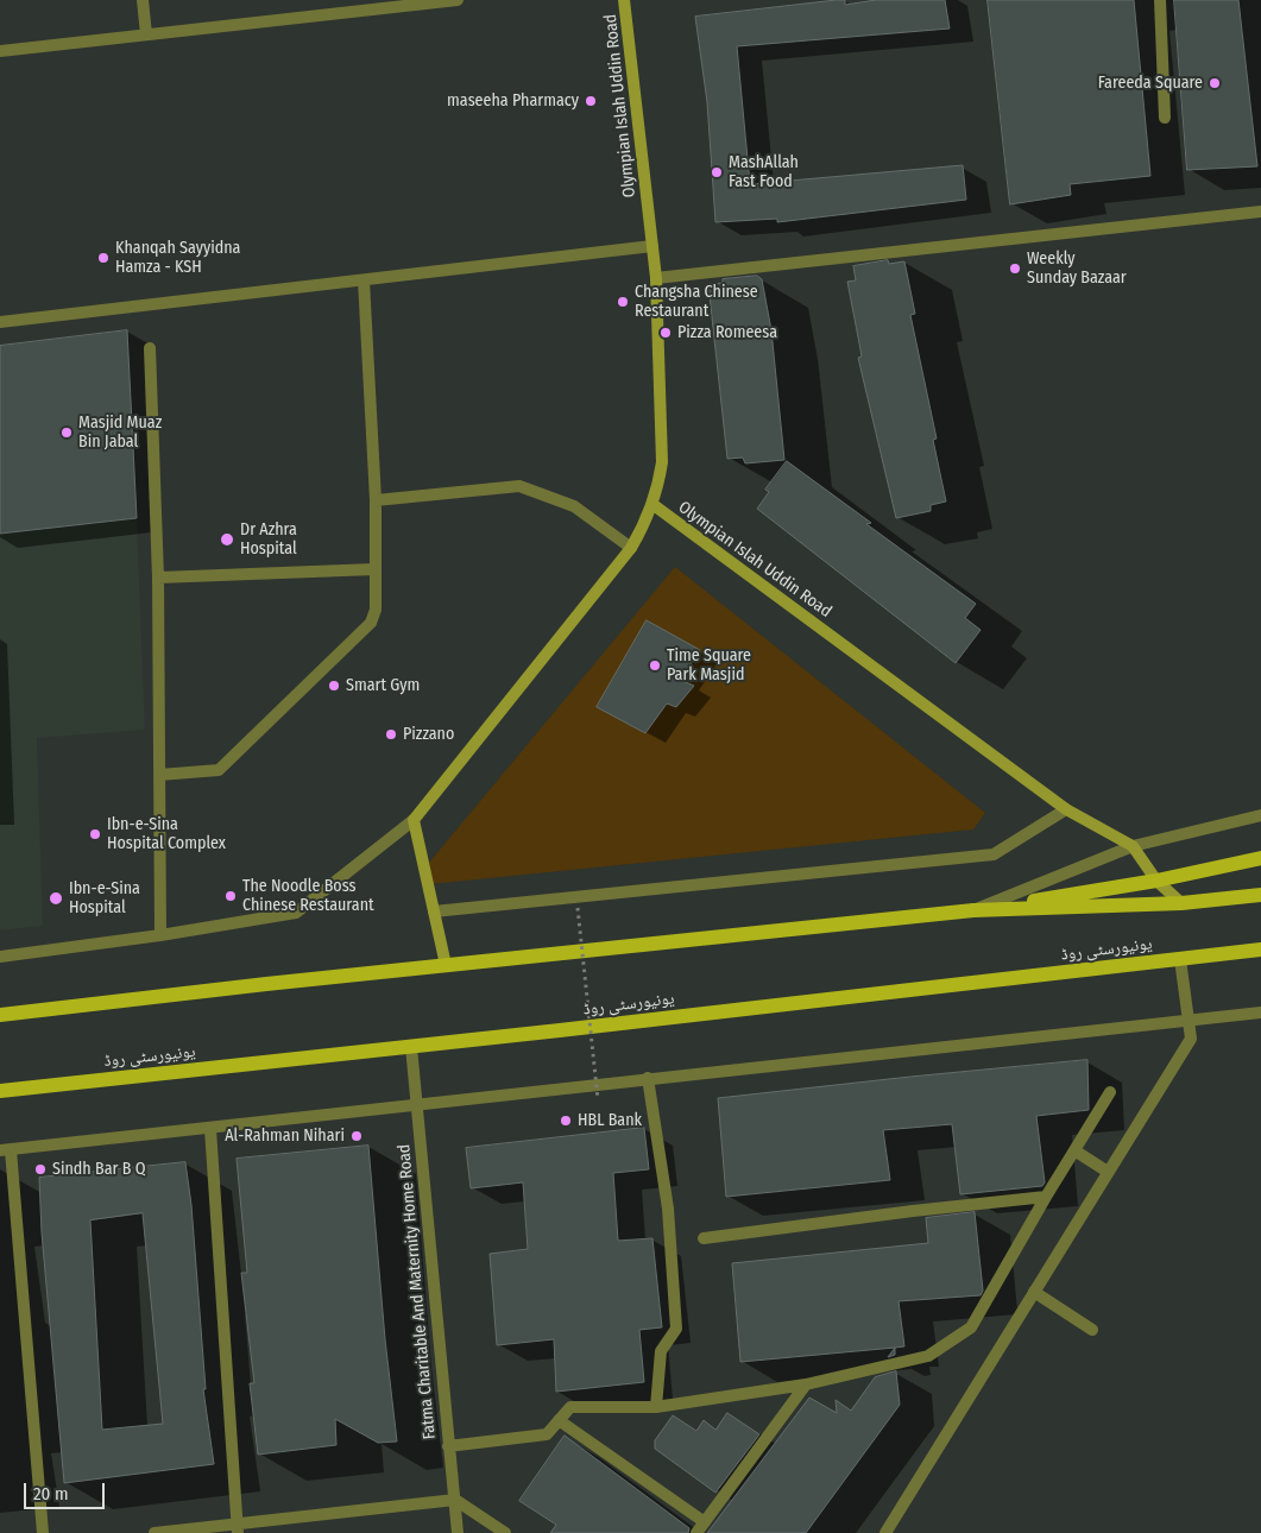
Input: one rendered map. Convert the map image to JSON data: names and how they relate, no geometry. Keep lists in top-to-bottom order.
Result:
{
  "streets": {
    "main road": ["یونیورسٹی روڈ"],
    "street": ["Olympian Islah Uddin Road", "Fatma Charitable And Maternity Home Road"]
  },
  "crossings": [
    ["یونیورسٹی روڈ", "Fatma Charitable And Maternity Home Road"]
  ],
  "places": [
    "Fareeda Square",
    "maseeha Pharmacy",
    "MashAllah Fast Food",
    "Khanqah Sayyidna Hamza - KSH",
    "Weekly Sunday Bazaar",
    "Changsha Chinese Restaurant",
    "Pizza Romeesa",
    "Masjid Muaz Bin Jabal",
    "Dr Azhra Hospital",
    "Time Square Park Masjid",
    "Smart Gym",
    "Pizzano",
    "Ibn-e-Sina Hospital Complex",
    "The Noodle Boss Chinese Restaurant",
    "Ibn-e-Sina Hospital",
    "HBL Bank",
    "Al-Rahman Nihari",
    "Sindh Bar B Q"
  ],
  "scale_bar": "20 m"
}
